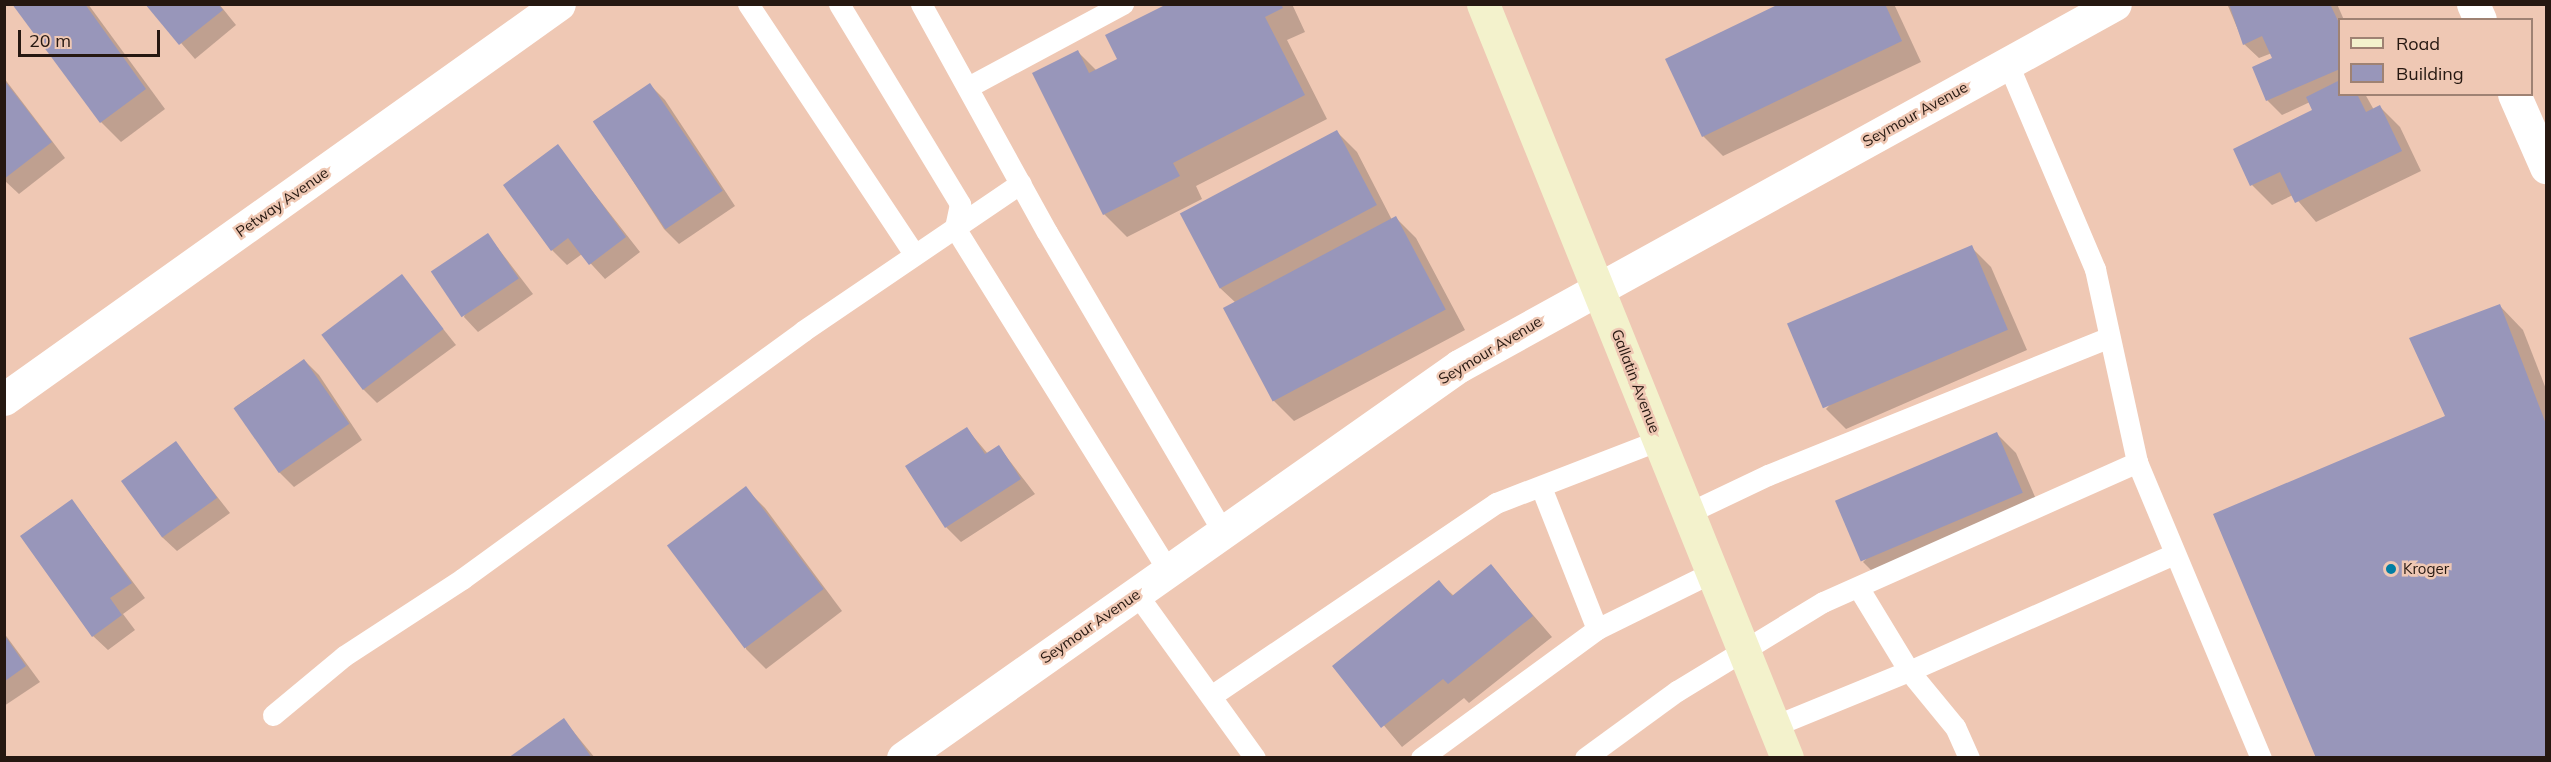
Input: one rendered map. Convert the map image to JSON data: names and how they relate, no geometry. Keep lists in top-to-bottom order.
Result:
{
  "streets": {
    "main road": ["Gallatin Avenue"],
    "street": ["Seymour Avenue", "Petway Avenue"]
  },
  "crossings": [
    ["Seymour Avenue", "Gallatin Avenue"]
  ],
  "places": ["Kroger"],
  "legend": ["Road", "Building"],
  "scale_bar": "20 m"
}
